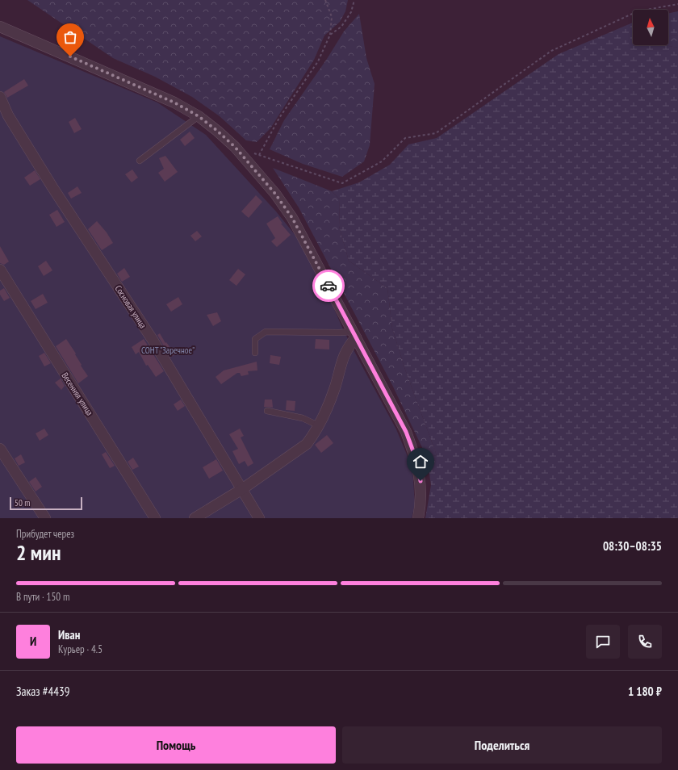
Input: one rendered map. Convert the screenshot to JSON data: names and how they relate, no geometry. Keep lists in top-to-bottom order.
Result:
{
  "streets": {
    "street": ["Сосновая улица", "Весенняя улица"]
  },
  "parks": ["СОНТ \"Заречное\""],
  "scale_bar": "50 m",
  "north": "top",
  "page": {
    "scale": "50 m",
    "heading": ["2 мин", "Прибудет через", "08:30–08:35"],
    "panel": [
      "Иван",
      "Курьер · 4.5",
      "Заказ #4439",
      "1 180 ₽"
    ],
    "bar": "В пути · 150 m",
    "round": "И",
    "buttons": ["Помощь", "Поделиться"]
  }
}
